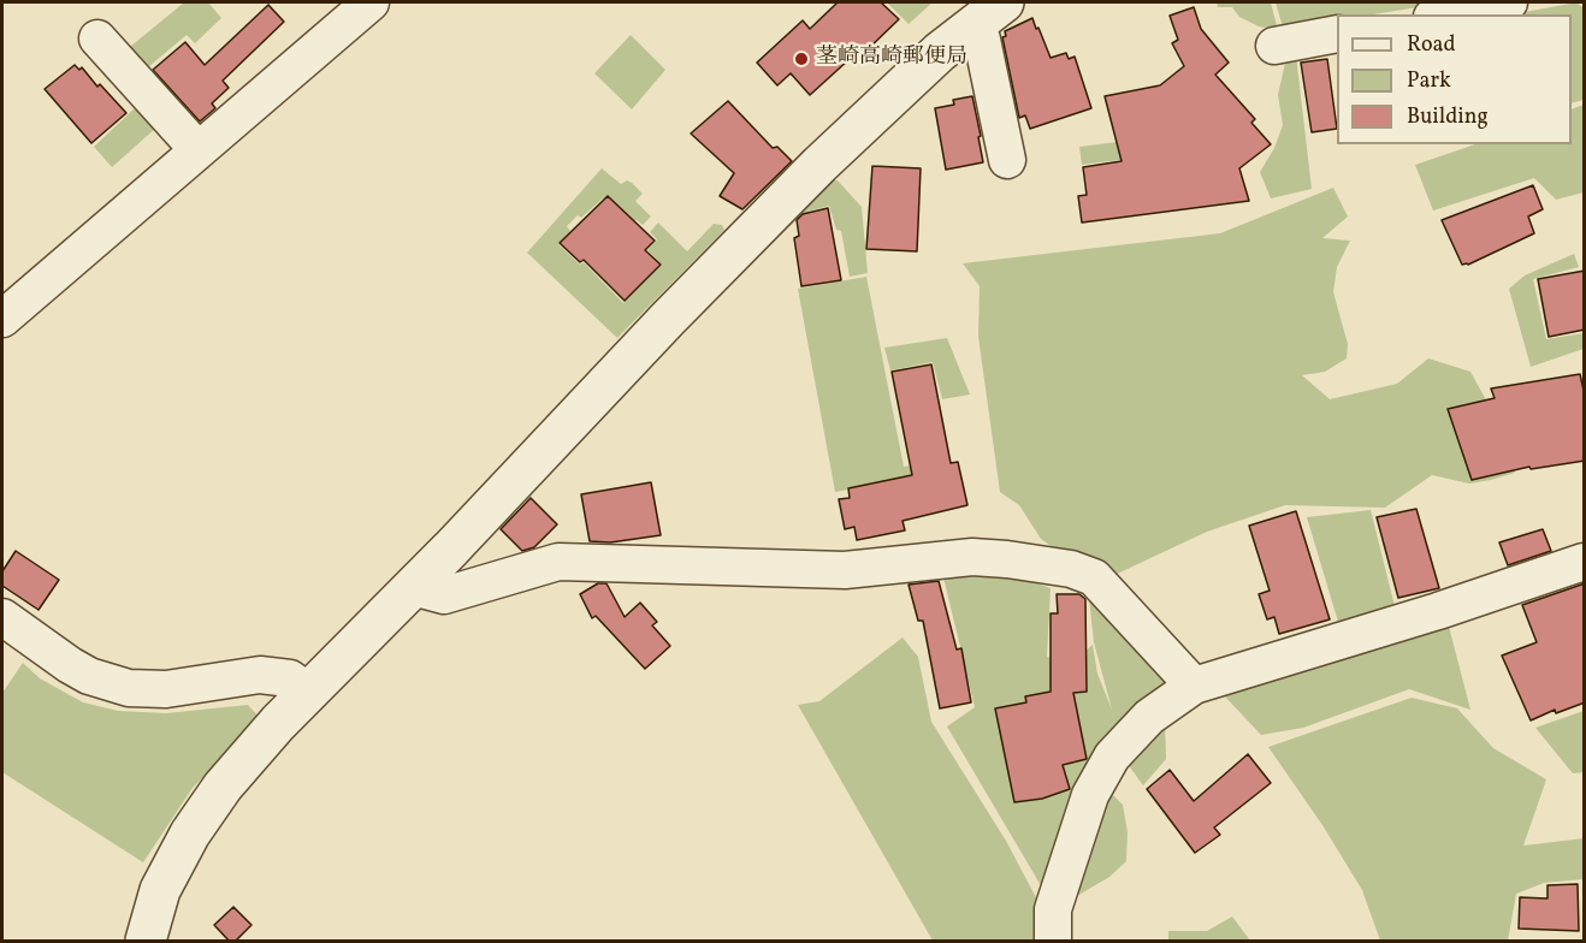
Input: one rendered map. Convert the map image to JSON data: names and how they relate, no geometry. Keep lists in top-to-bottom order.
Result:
{
  "places": ["茎崎高崎郵便局"],
  "legend": ["Road", "Park", "Building"]
}
